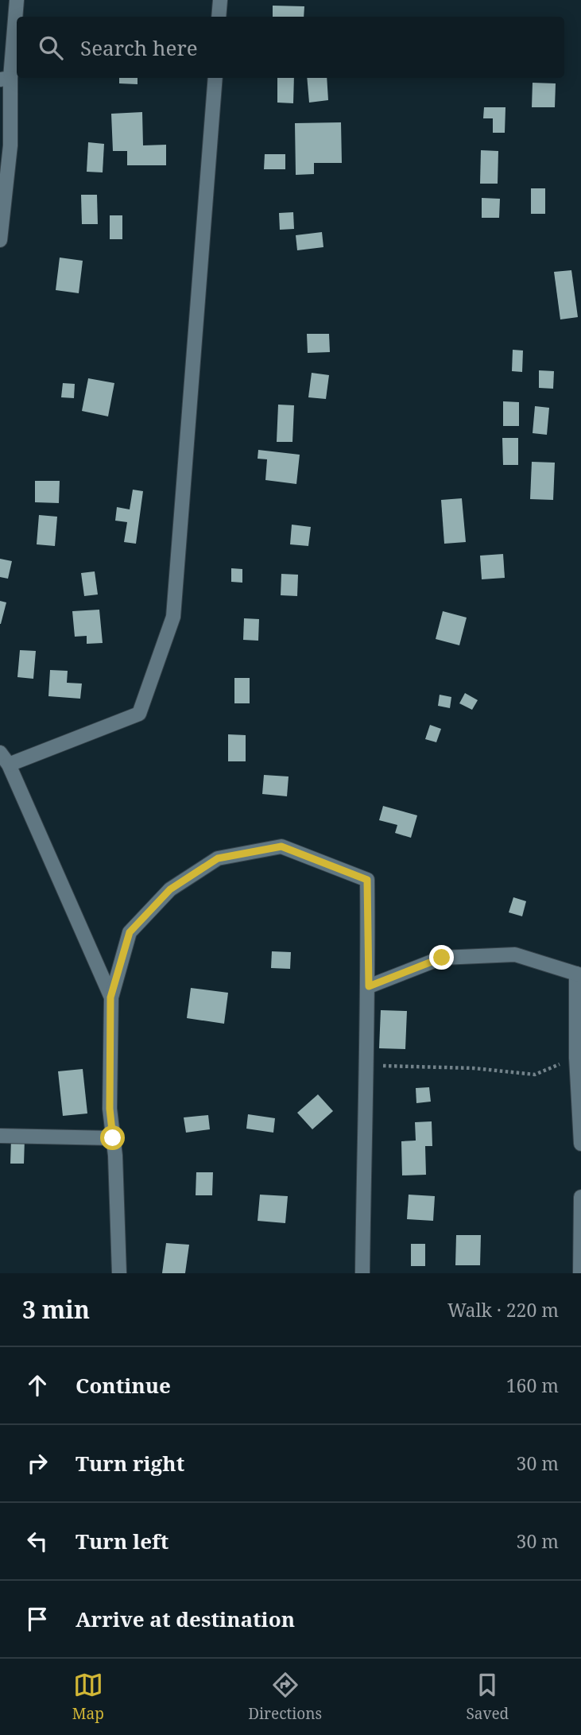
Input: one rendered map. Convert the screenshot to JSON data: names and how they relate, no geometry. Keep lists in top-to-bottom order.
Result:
{
  "page": {
    "search": "Search here",
    "heading": ["3 min", "Walk · 220 m"],
    "list": [
      ["Continue", "160 m"],
      ["Turn right", "30 m"],
      ["Turn left", "30 m"],
      "Arrive at destination"
    ],
    "nav": ["Map", "Directions", "Saved"]
  }
}
